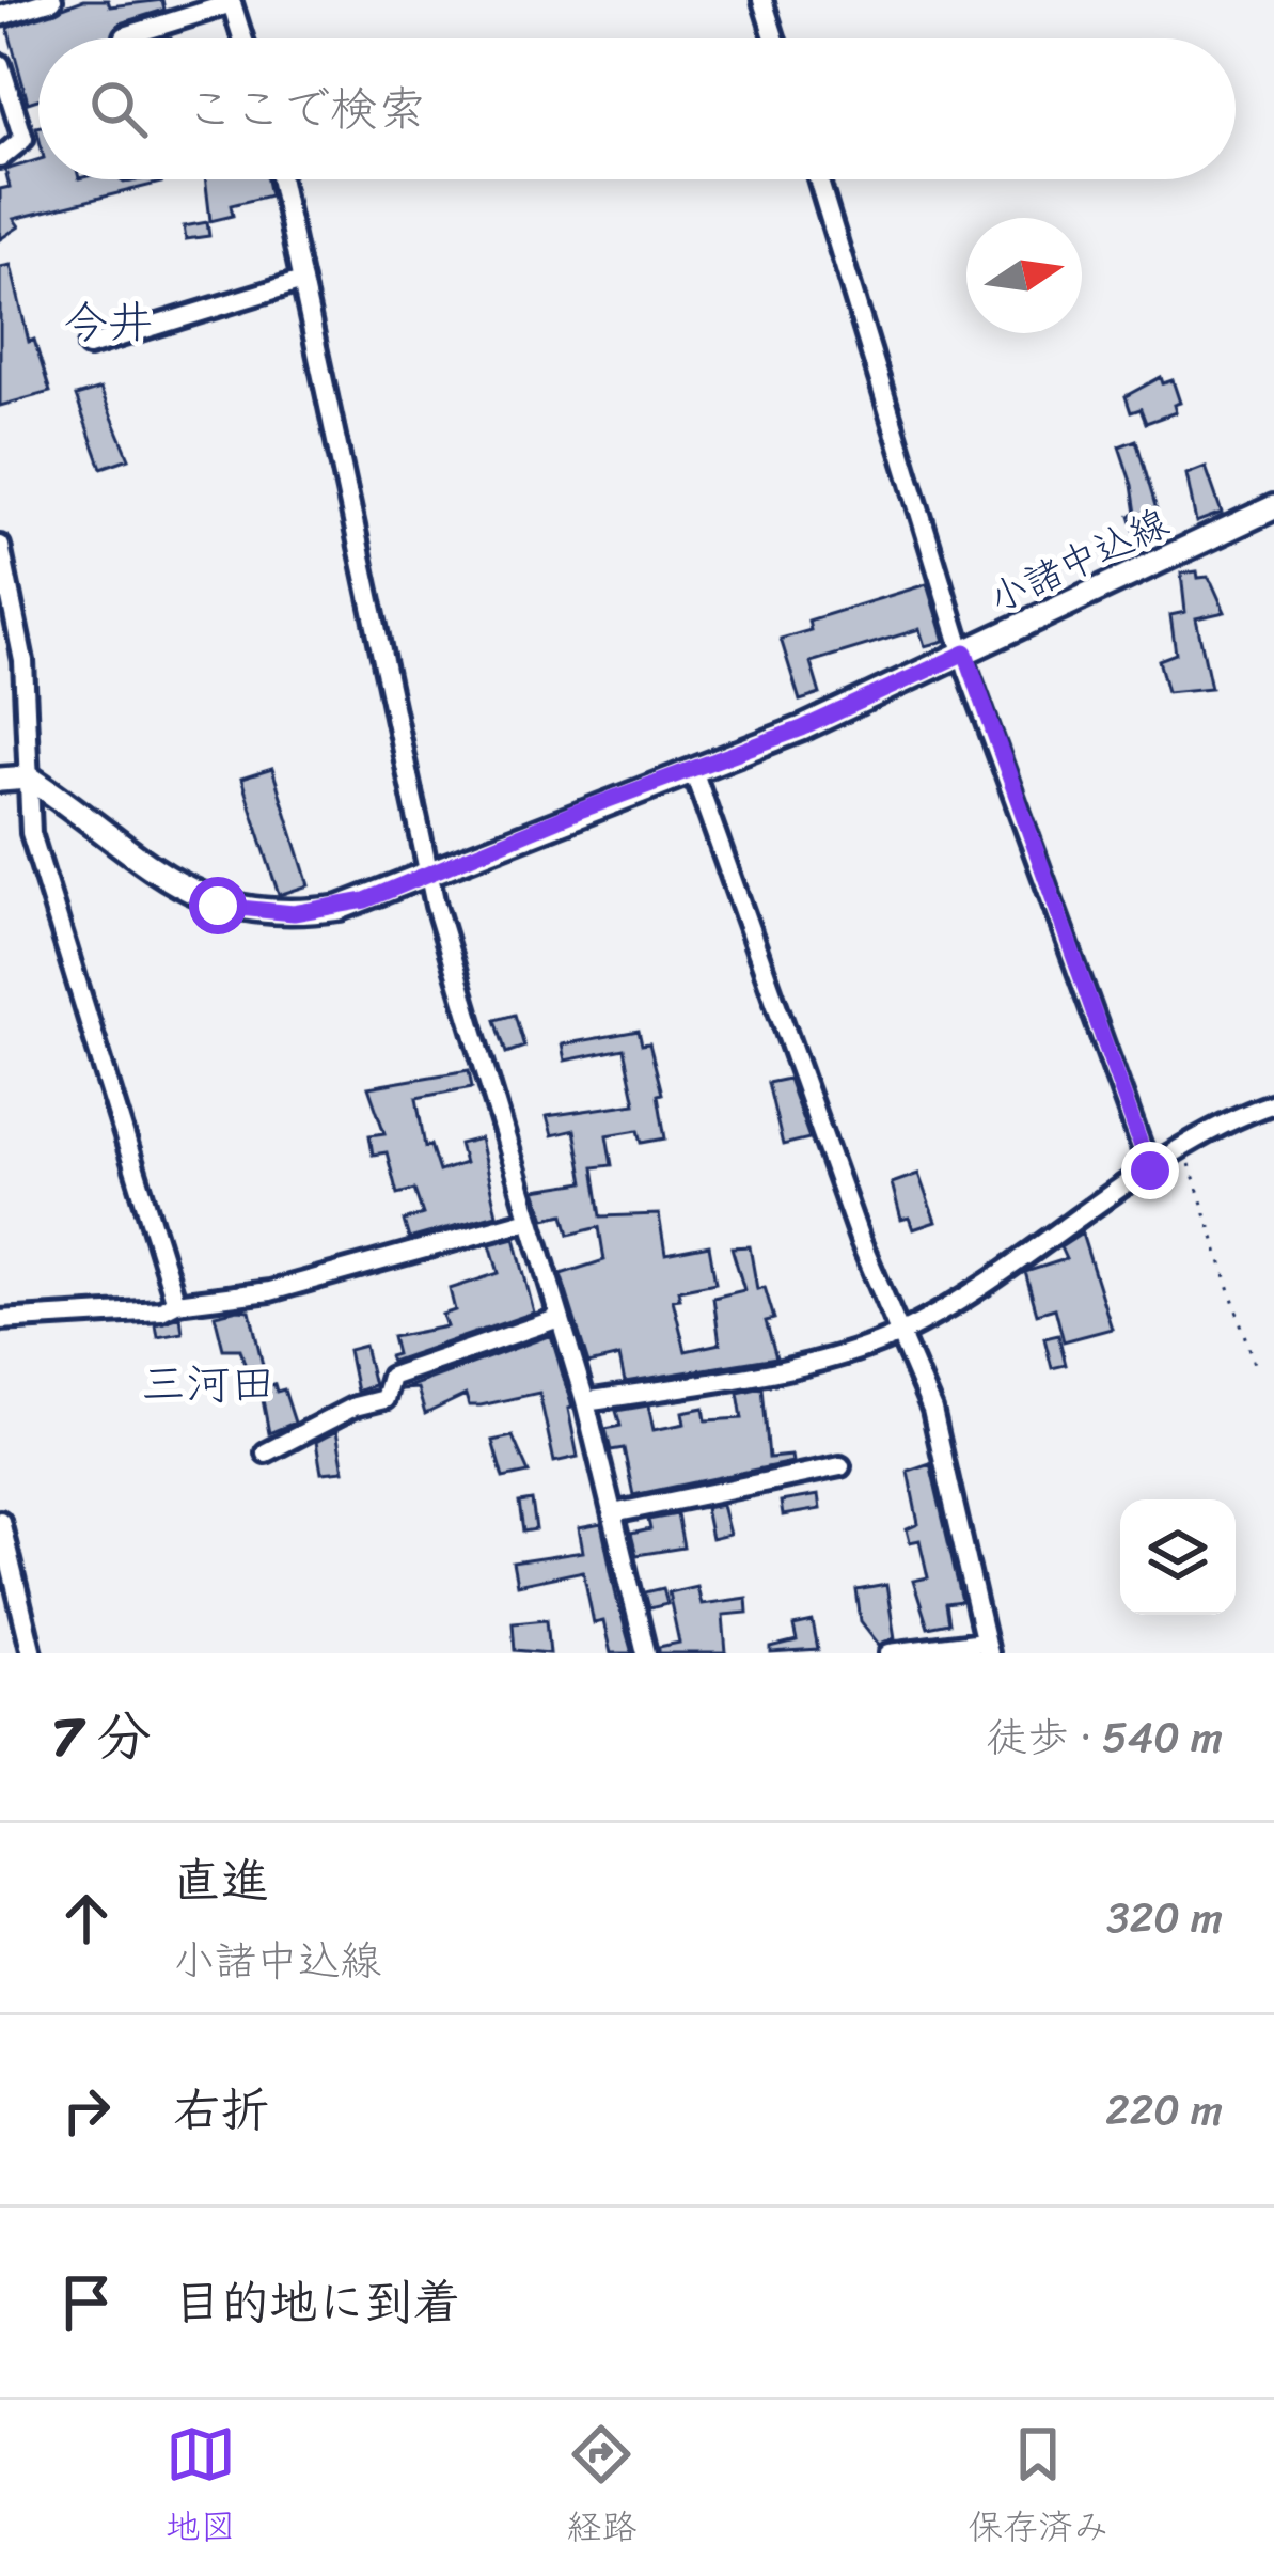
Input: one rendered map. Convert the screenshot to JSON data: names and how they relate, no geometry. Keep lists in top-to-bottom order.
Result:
{
  "streets": {
    "main road": ["小諸中込線"]
  },
  "districts": ["今井", "三河田"],
  "north": "right",
  "page": {
    "search": "ここで検索",
    "heading": ["7 分", "徒歩 · 540 m"],
    "list": [
      ["直進", "小諸中込線", "320 m"],
      ["右折", "220 m"],
      "目的地に到着"
    ],
    "nav": ["地図", "経路", "保存済み"]
  }
}
